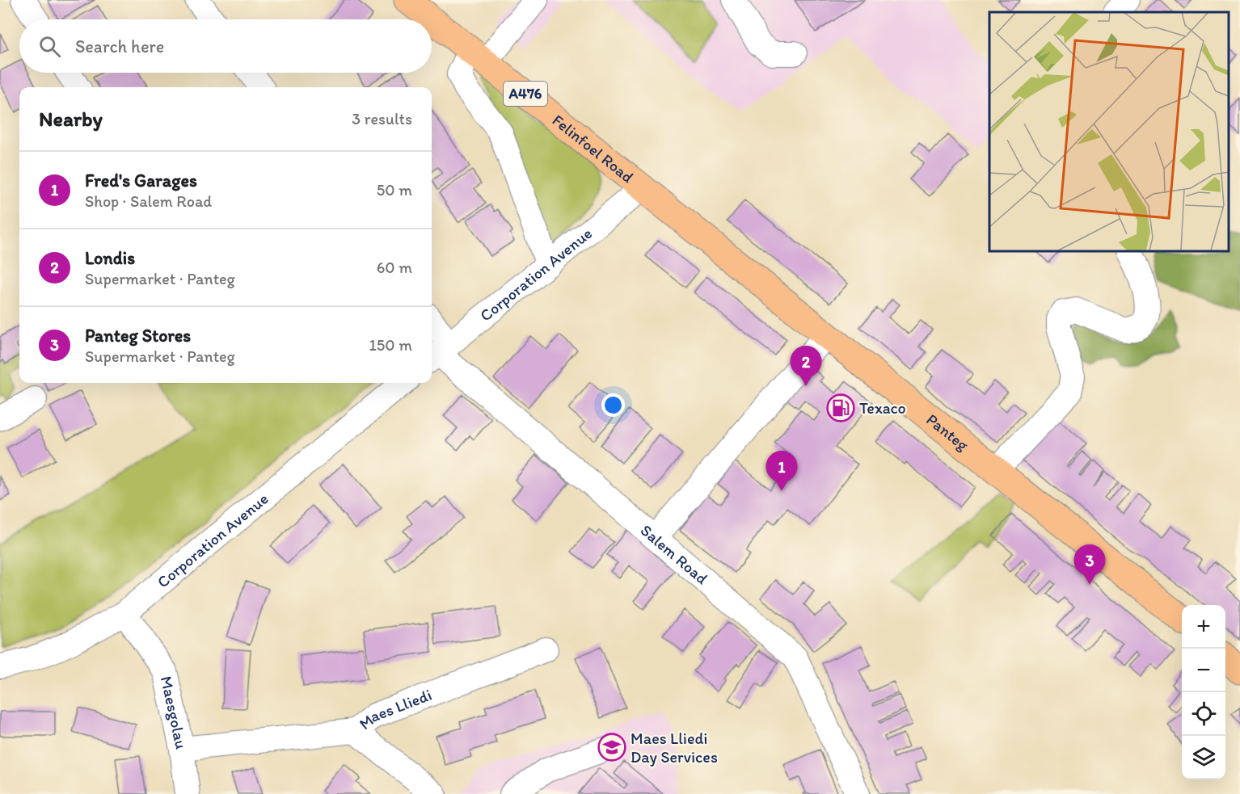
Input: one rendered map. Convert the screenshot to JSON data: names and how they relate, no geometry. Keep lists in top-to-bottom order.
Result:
{
  "streets": {
    "main road": ["A476", "Felinfoel Road", "Panteg"],
    "street": [
      "Corporation Avenue",
      "Salem Road",
      "Maes Lliedi",
      "Maesgolau"
    ]
  },
  "crossings": [
    ["Felinfoel Road", "Corporation Avenue"],
    ["Felinfoel Road", "Panteg"],
    ["Corporation Avenue", "Panteg"],
    ["Corporation Avenue", "Salem Road"],
    ["Corporation Avenue", "Maesgolau"],
    ["Maes Lliedi", "Maesgolau"]
  ],
  "places": {
    "fuel station": ["Texaco"],
    "school or university": ["Maes Lliedi Day Services"]
  },
  "page": {
    "search": "Search here",
    "heading": ["Nearby", "3 results"],
    "list": [
      {
        "mark": "1",
        "name": "Fred's Garages",
        "note": "Shop · Salem Road",
        "value": "50 m"
      },
      {
        "mark": "2",
        "name": "Londis",
        "note": "Supermarket · Panteg",
        "value": "60 m"
      },
      {
        "mark": "3",
        "name": "Panteg Stores",
        "note": "Supermarket · Panteg",
        "value": "150 m"
      }
    ],
    "pins": ["2", "1", "3"],
    "map_buttons": ["+", "−"]
  }
}
